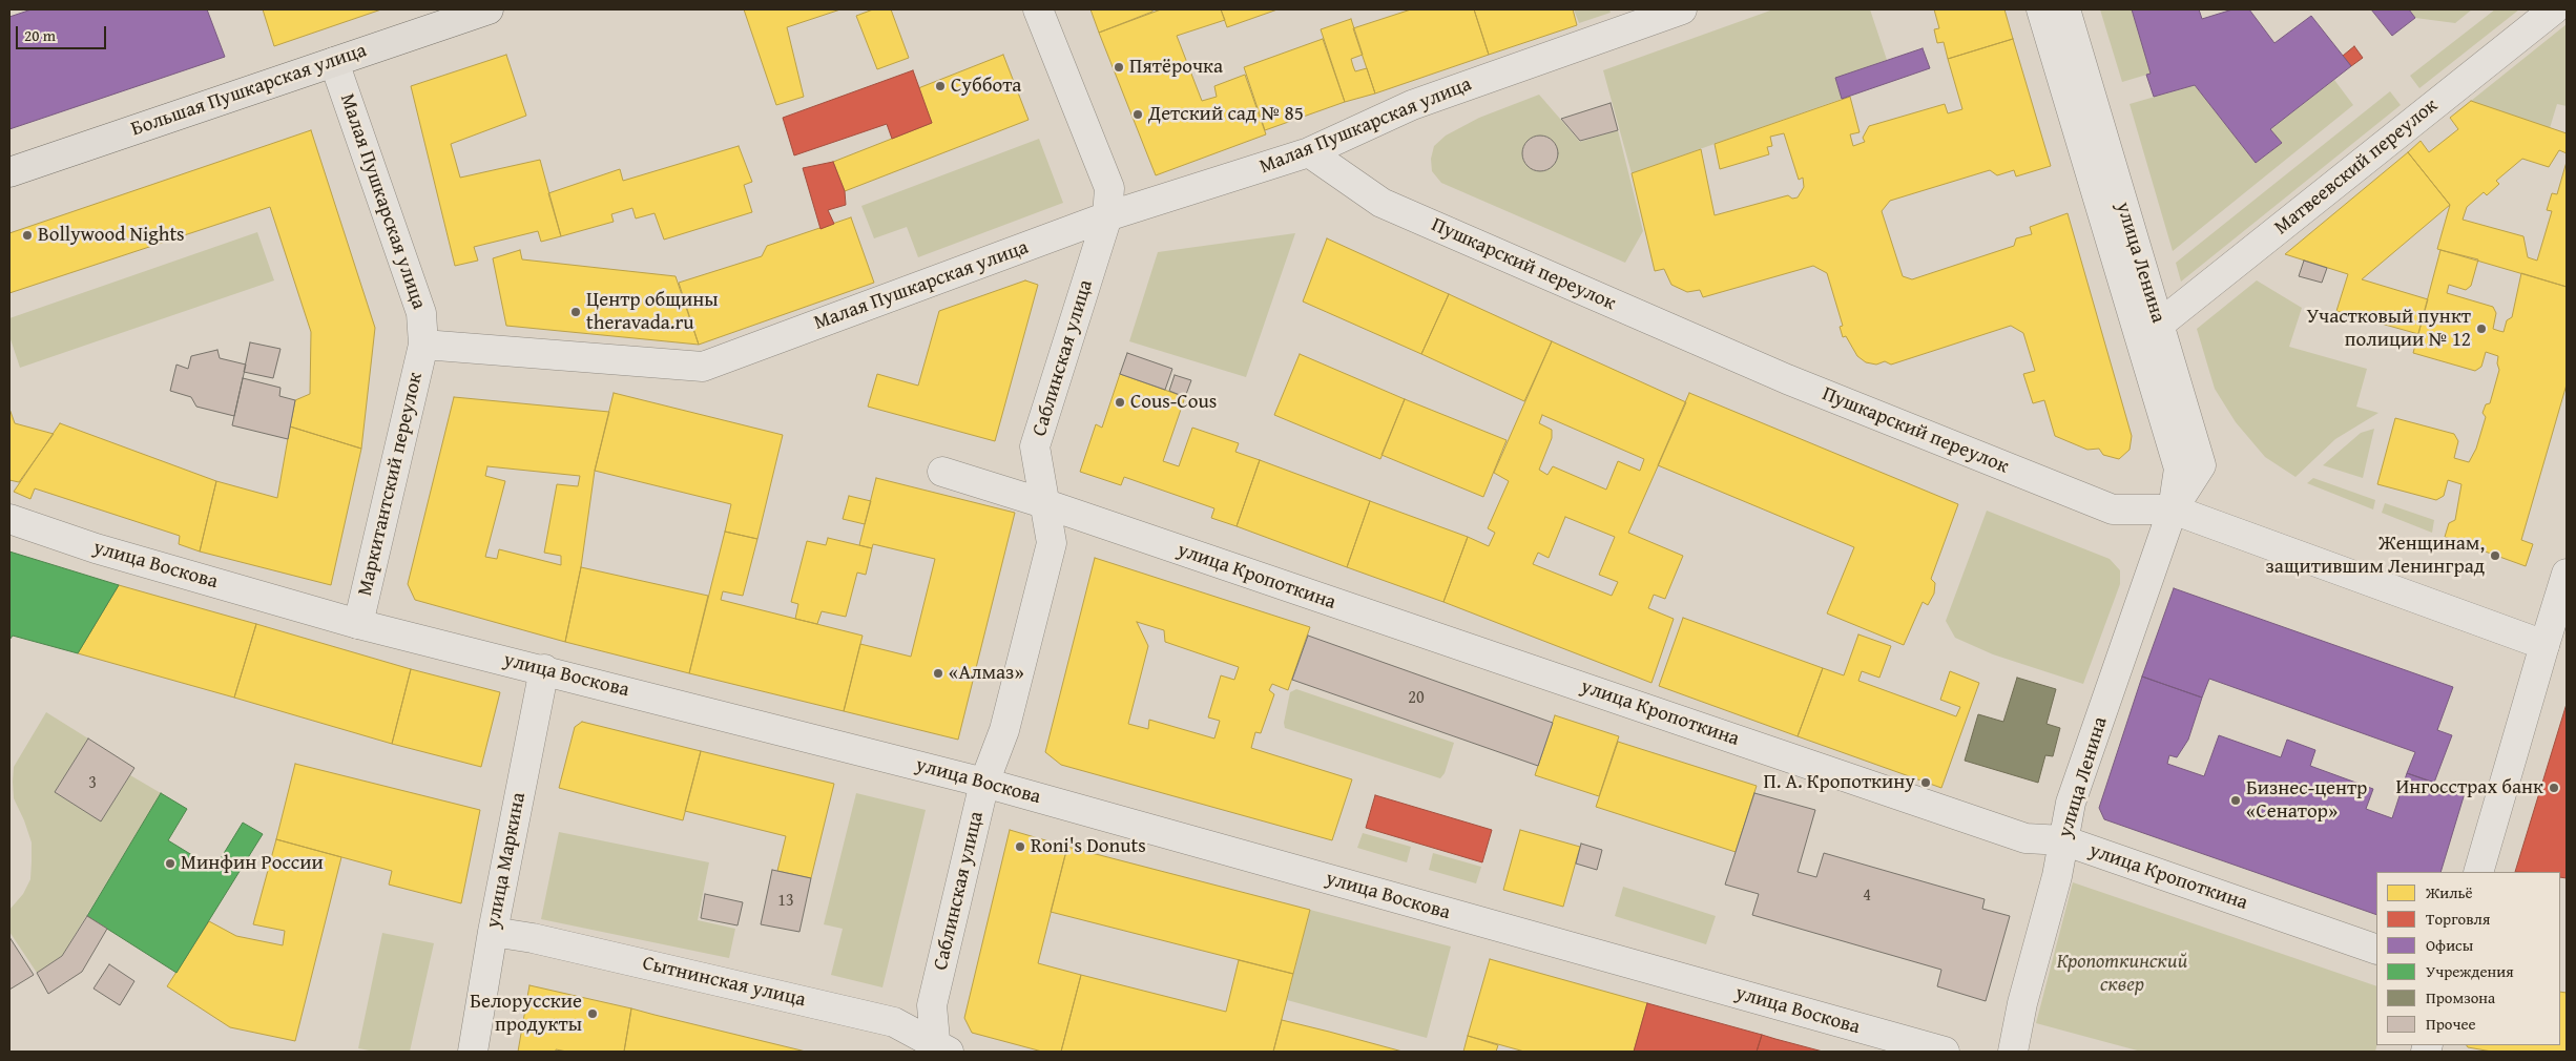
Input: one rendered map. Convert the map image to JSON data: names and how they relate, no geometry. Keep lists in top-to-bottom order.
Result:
{
  "streets": {
    "main road": ["Большая Пушкарская улица"],
    "street": [
      "Малая Пушкарская улица",
      "Матвеевский переулок",
      "улица Ленина",
      "Пушкарский переулок",
      "Саблинская улица",
      "Маркитантский переулок",
      "улица Воскова",
      "улица Кропоткина",
      "улица Маркина",
      "Сытнинская улица"
    ]
  },
  "crossings": [
    ["Большая Пушкарская улица", "Малая Пушкарская улица"],
    ["Малая Пушкарская улица", "Пушкарский переулок"],
    ["Малая Пушкарская улица", "Саблинская улица"],
    ["Малая Пушкарская улица", "Маркитантский переулок"],
    ["Матвеевский переулок", "улица Ленина"],
    ["улица Ленина", "Пушкарский переулок"],
    ["улица Ленина", "улица Кропоткина"],
    ["Саблинская улица", "улица Воскова"],
    ["Саблинская улица", "улица Кропоткина"],
    ["Саблинская улица", "Сытнинская улица"],
    ["Маркитантский переулок", "улица Воскова"],
    ["улица Воскова", "улица Маркина"],
    ["улица Маркина", "Сытнинская улица"]
  ],
  "parks": ["Кропоткинский сквер"],
  "places": [
    "Пятёрочка",
    "Суббота",
    "Детский сад № 85",
    "Bollywood Nights",
    "Центр общины theravada.ru",
    "Участковый пункт полиции № 12",
    "Cous-Cous",
    "Женщинам, защитившим Ленинград",
    "«Алмаз»",
    "П. А. Кропоткину",
    "Ингосстрах банк",
    "Бизнес-центр «Сенатор»",
    "Roni's Donuts",
    "Минфин России",
    "Белорусские продукты"
  ],
  "house_numbers": [
    "20",
    "3",
    "4",
    "13"
  ],
  "legend": [
    "Жильё",
    "Торговля",
    "Офисы",
    "Учреждения",
    "Промзона",
    "Прочее"
  ],
  "scale_bar": "20 m"
}
